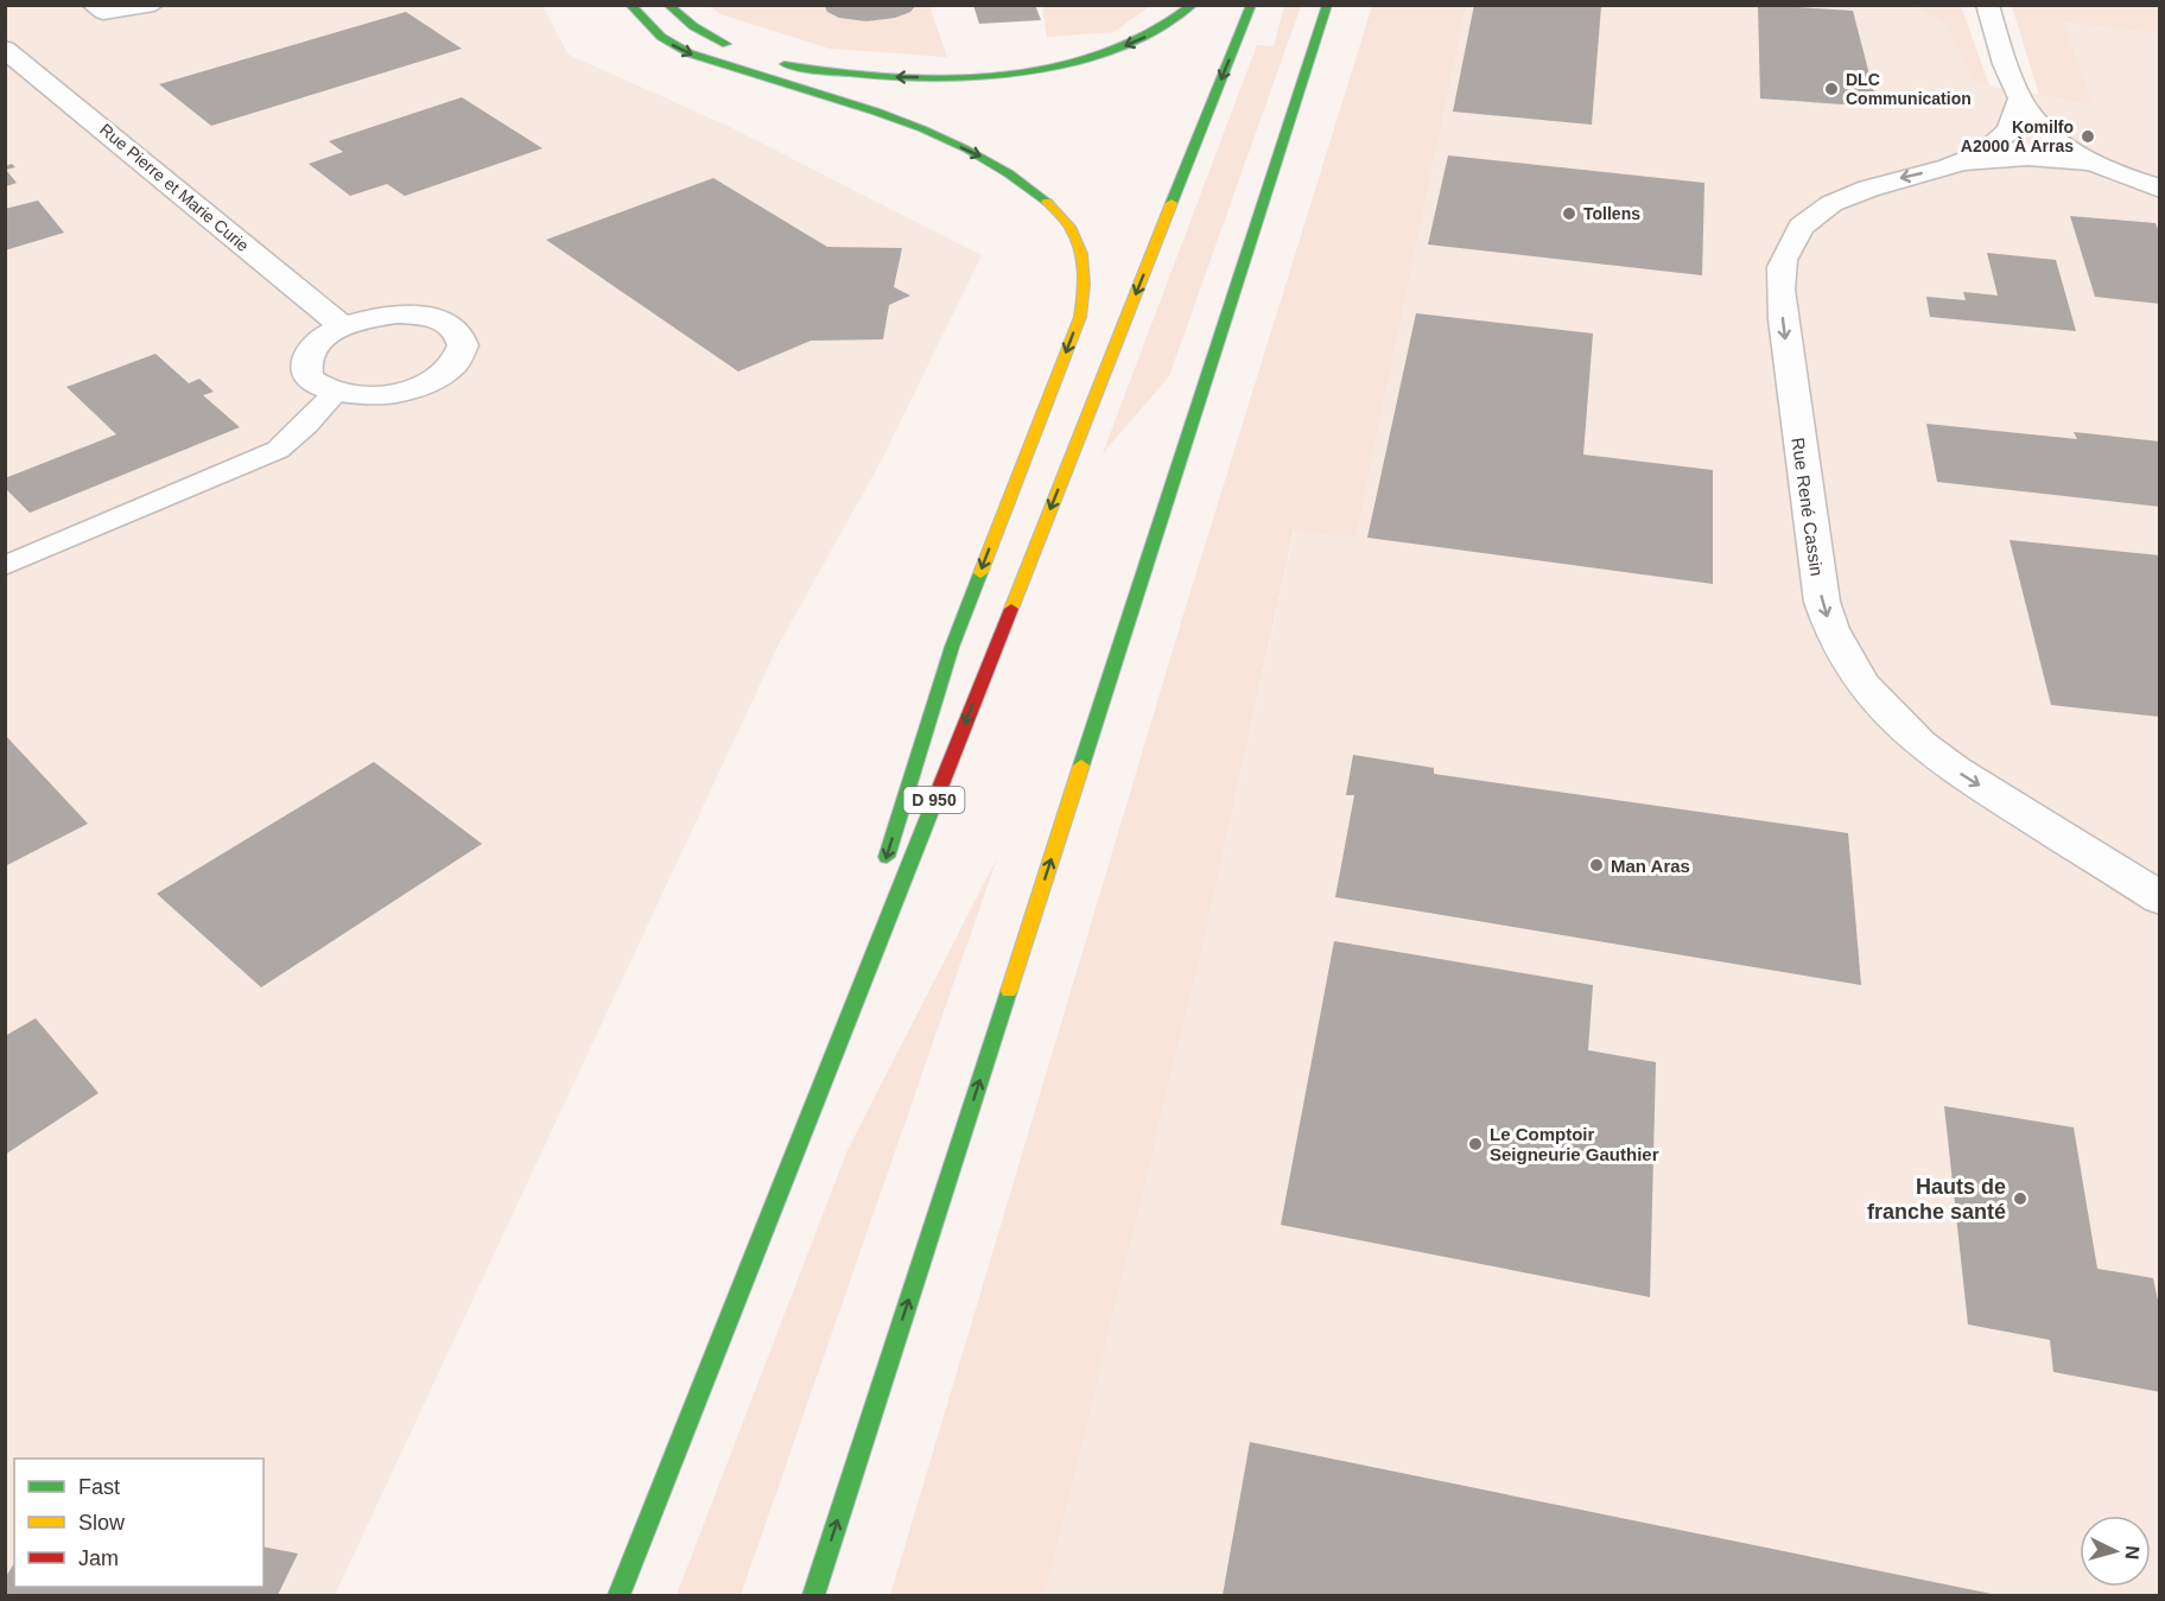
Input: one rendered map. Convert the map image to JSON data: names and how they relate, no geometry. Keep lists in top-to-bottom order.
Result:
{
  "streets": {
    "highway": ["D 950"],
    "street": ["Rue Pierre et Marie Curie", "Rue René Cassin"]
  },
  "places": [
    "DLC Communication",
    "Komilfo A2000 À Arras",
    "Tollens",
    "Man Aras",
    "Le Comptoir Seigneurie Gauthier",
    "Hauts de franche santé"
  ],
  "legend": ["Fast", "Slow", "Jam"],
  "north": "right"
}
